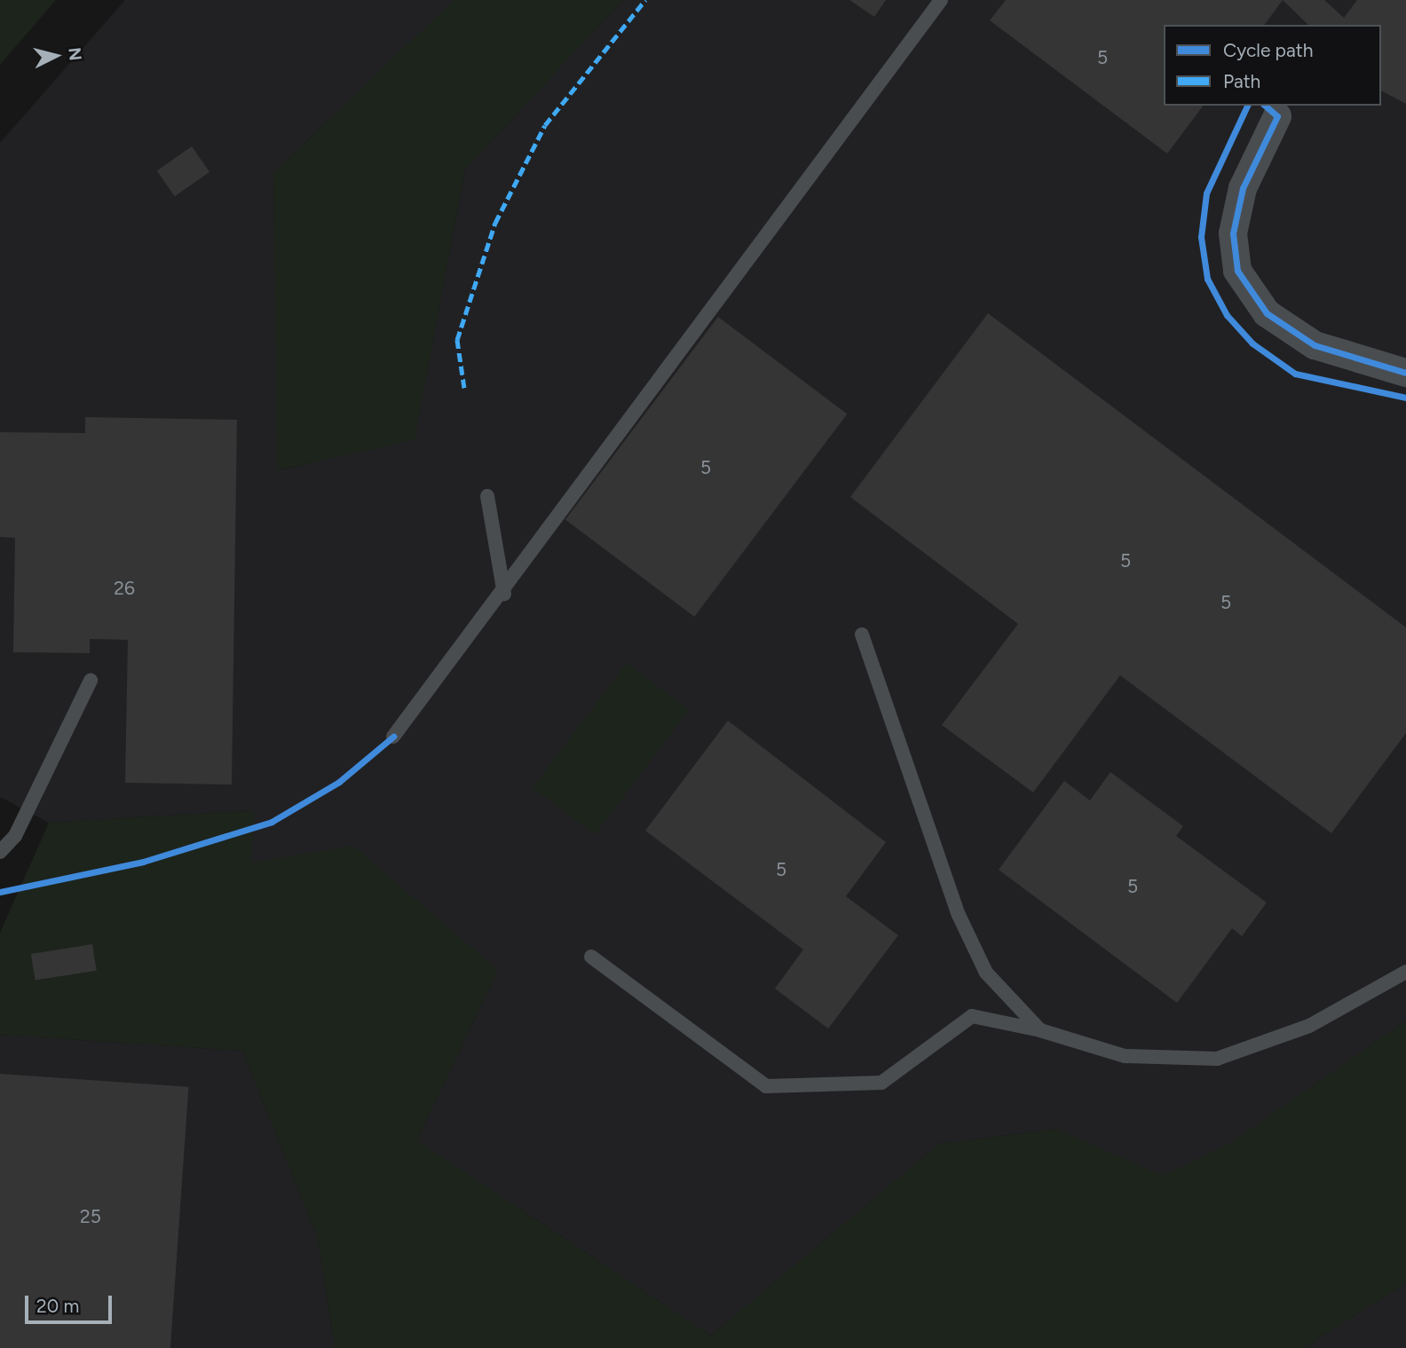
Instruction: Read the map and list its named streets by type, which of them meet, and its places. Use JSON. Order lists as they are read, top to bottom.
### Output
{
  "house_numbers": [
    "5",
    "5",
    "5",
    "26",
    "5",
    "5",
    "5",
    "25"
  ],
  "legend": ["Cycle path", "Path"],
  "scale_bar": "20 m",
  "north": "right"
}
